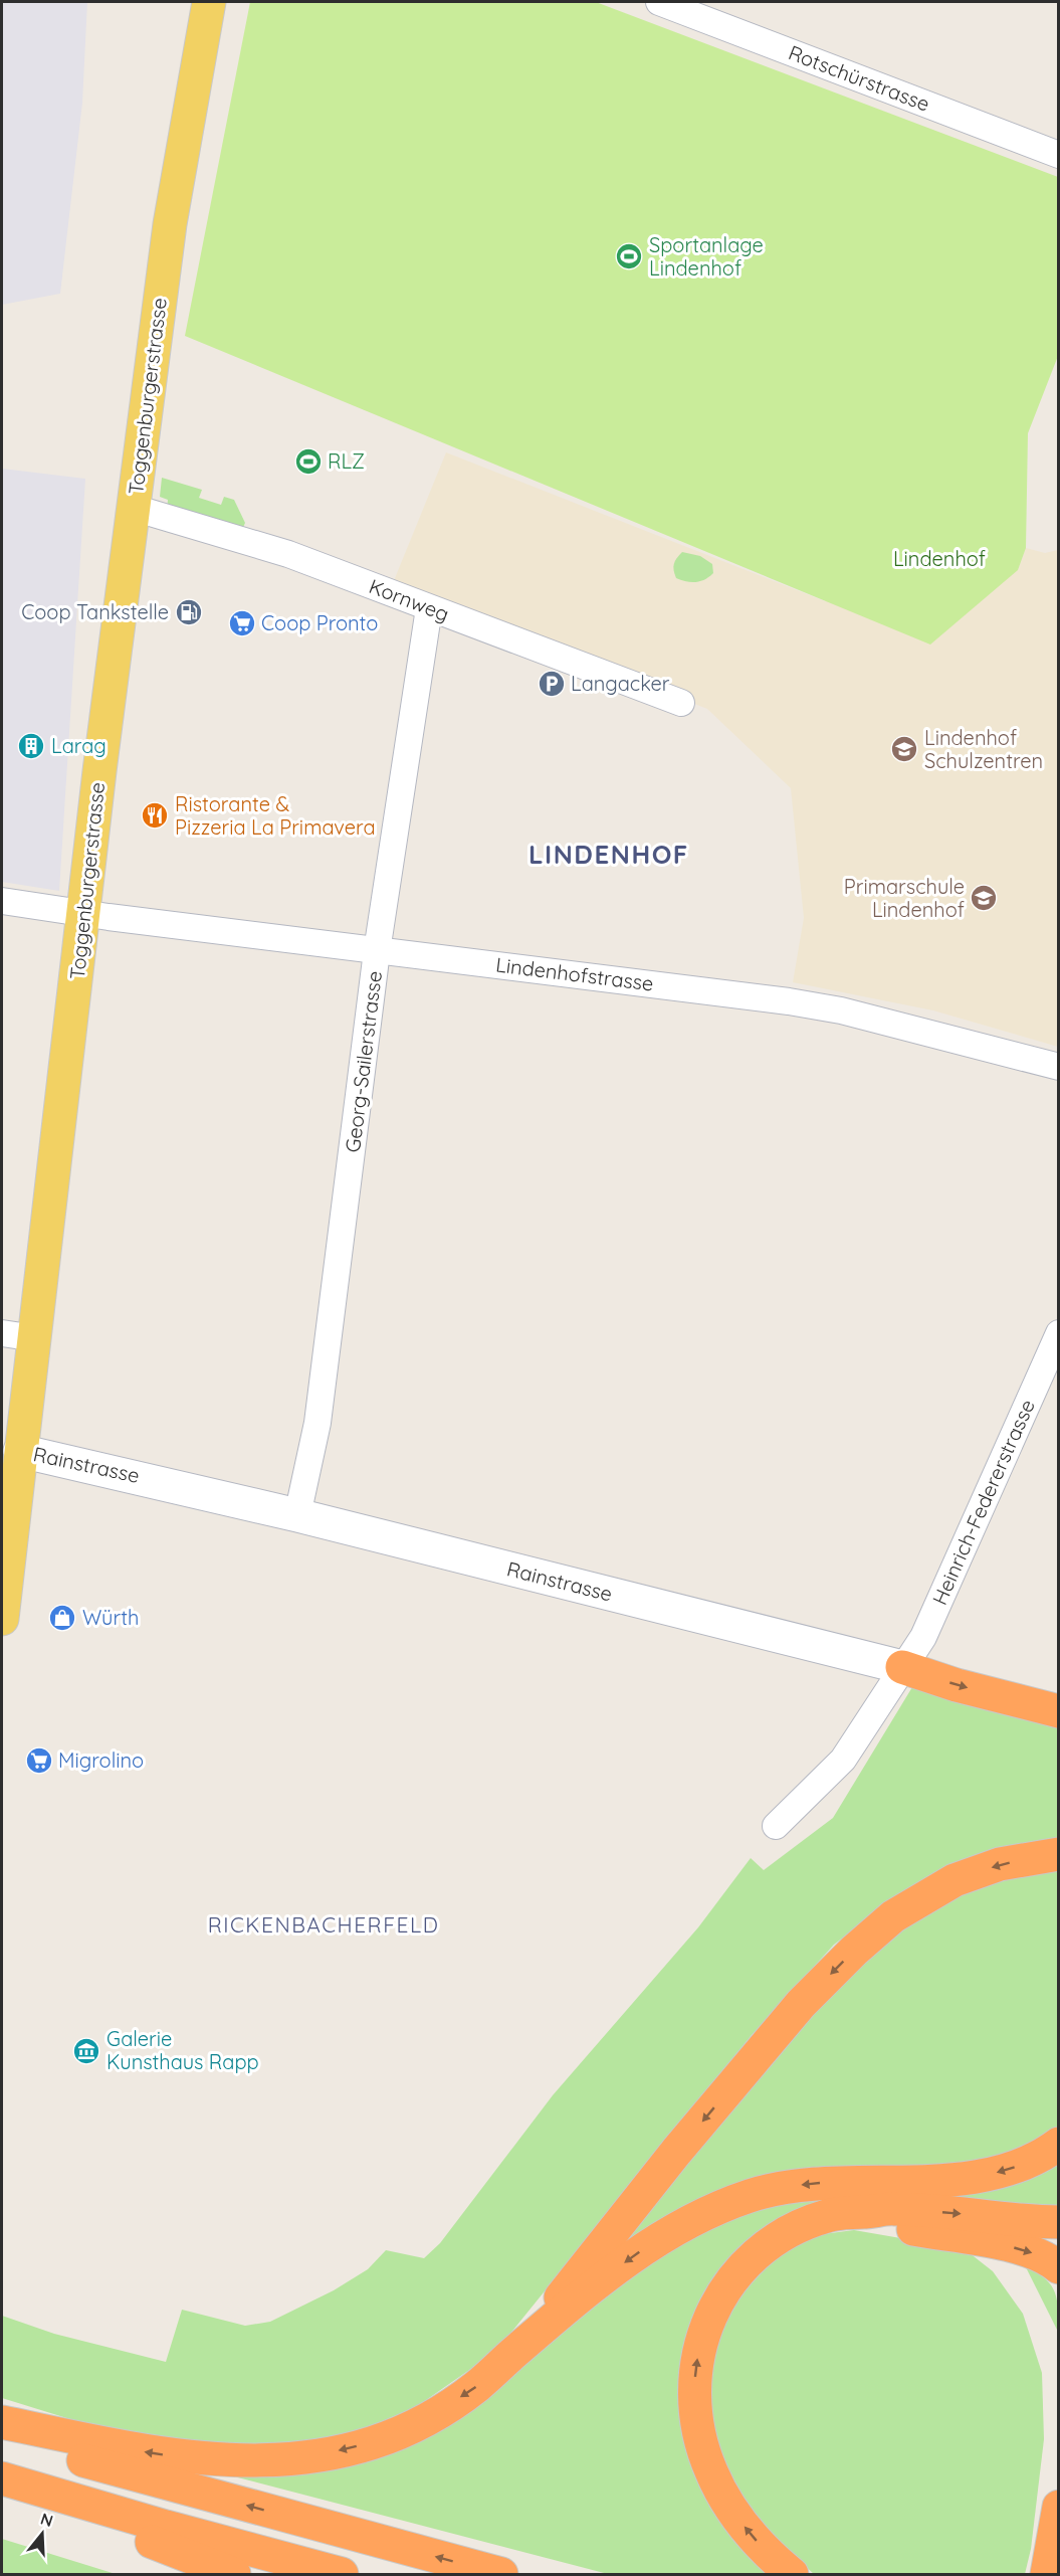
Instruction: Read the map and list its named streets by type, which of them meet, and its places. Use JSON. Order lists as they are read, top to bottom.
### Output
{
  "streets": {
    "main road": ["Toggenburgerstrasse"],
    "street": [
      "Rotschürstrasse",
      "Kornweg",
      "Lindenhofstrasse",
      "Georg-Sailerstrasse",
      "Rainstrasse",
      "Heinrich-Federerstrasse"
    ]
  },
  "crossings": [
    ["Toggenburgerstrasse", "Kornweg"],
    ["Toggenburgerstrasse", "Lindenhofstrasse"],
    ["Toggenburgerstrasse", "Rainstrasse"],
    ["Kornweg", "Georg-Sailerstrasse"],
    ["Lindenhofstrasse", "Georg-Sailerstrasse"],
    ["Georg-Sailerstrasse", "Rainstrasse"],
    ["Rainstrasse", "Heinrich-Federerstrasse"]
  ],
  "districts": ["LINDENHOF", "RICKENBACHERFELD"],
  "parks": ["Lindenhof"],
  "places": {
    "sports": ["Sportanlage Lindenhof", "RLZ"],
    "fuel station": ["Coop Tankstelle"],
    "supermarket": ["Coop Pronto", "Migrolino"],
    "parking": ["Langacker"],
    "building": ["Larag"],
    "school or university": ["Lindenhof Schulzentren", "Primarschule Lindenhof"],
    "restaurant": ["Ristorante & Pizzeria La Primavera"],
    "shop": ["Würth"],
    "museum": ["Galerie Kunsthaus Rapp"]
  },
  "north": "top"
}
